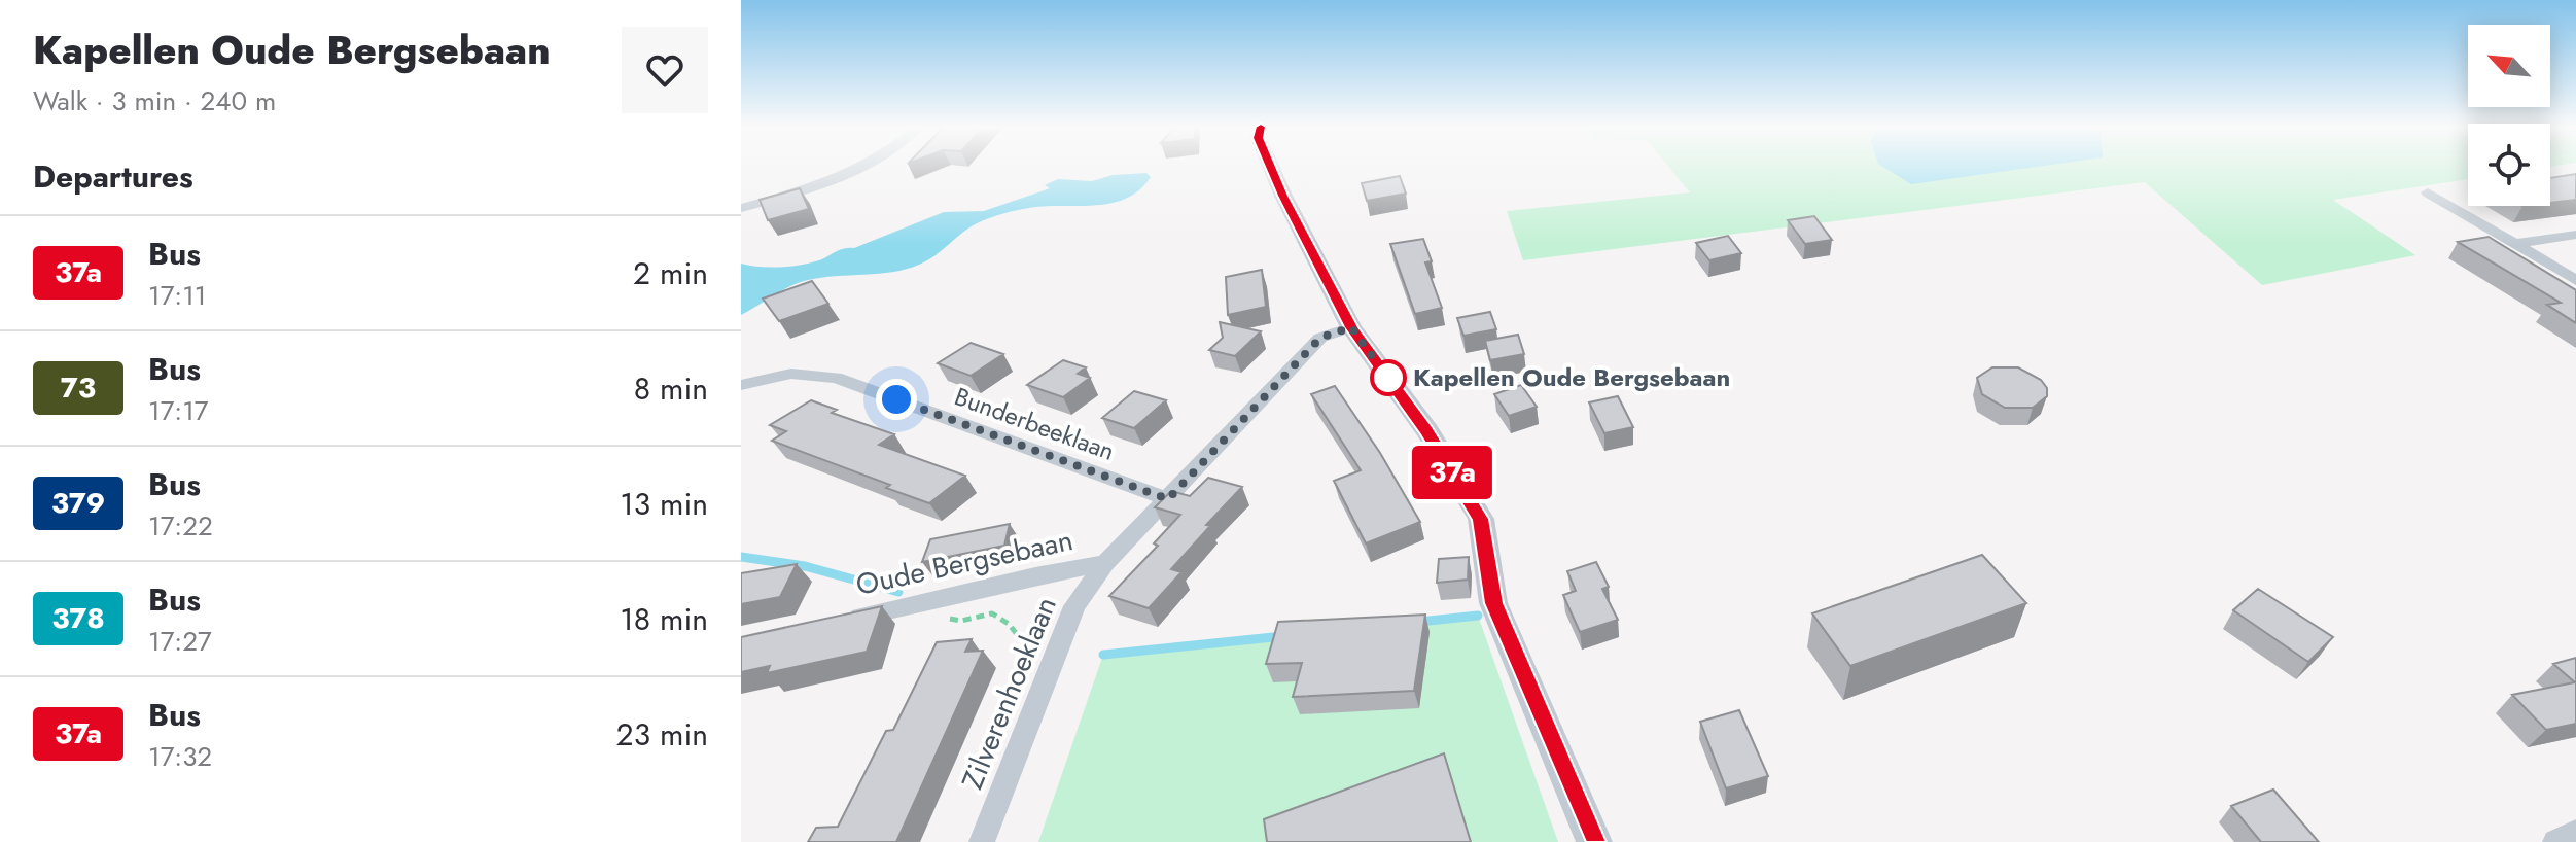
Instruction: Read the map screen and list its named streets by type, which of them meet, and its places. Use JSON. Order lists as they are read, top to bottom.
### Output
{
  "streets": {
    "street": ["Bunderbeeklaan", "Oude Bergsebaan", "Zilverenhoeklaan"]
  },
  "crossings": [
    ["Bunderbeeklaan", "Zilverenhoeklaan"],
    ["Oude Bergsebaan", "Zilverenhoeklaan"]
  ],
  "places": ["Kapellen Oude Bergsebaan"],
  "lines": ["bus line 37a"],
  "north": "top left",
  "page": {
    "heading": [
      ["Kapellen Oude Bergsebaan", "Walk · 3 min · 240 m"],
      "Departures"
    ],
    "on_map": "37a",
    "list": [
      {
        "mark": "37a",
        "name": "Bus",
        "note": "17:11",
        "value": "2 min"
      },
      {
        "mark": "73",
        "name": "Bus",
        "note": "17:17",
        "value": "8 min"
      },
      {
        "mark": "379",
        "name": "Bus",
        "note": "17:22",
        "value": "13 min"
      },
      {
        "mark": "378",
        "name": "Bus",
        "note": "17:27",
        "value": "18 min"
      },
      {
        "mark": "37a",
        "name": "Bus",
        "note": "17:32",
        "value": "23 min"
      }
    ]
  }
}
